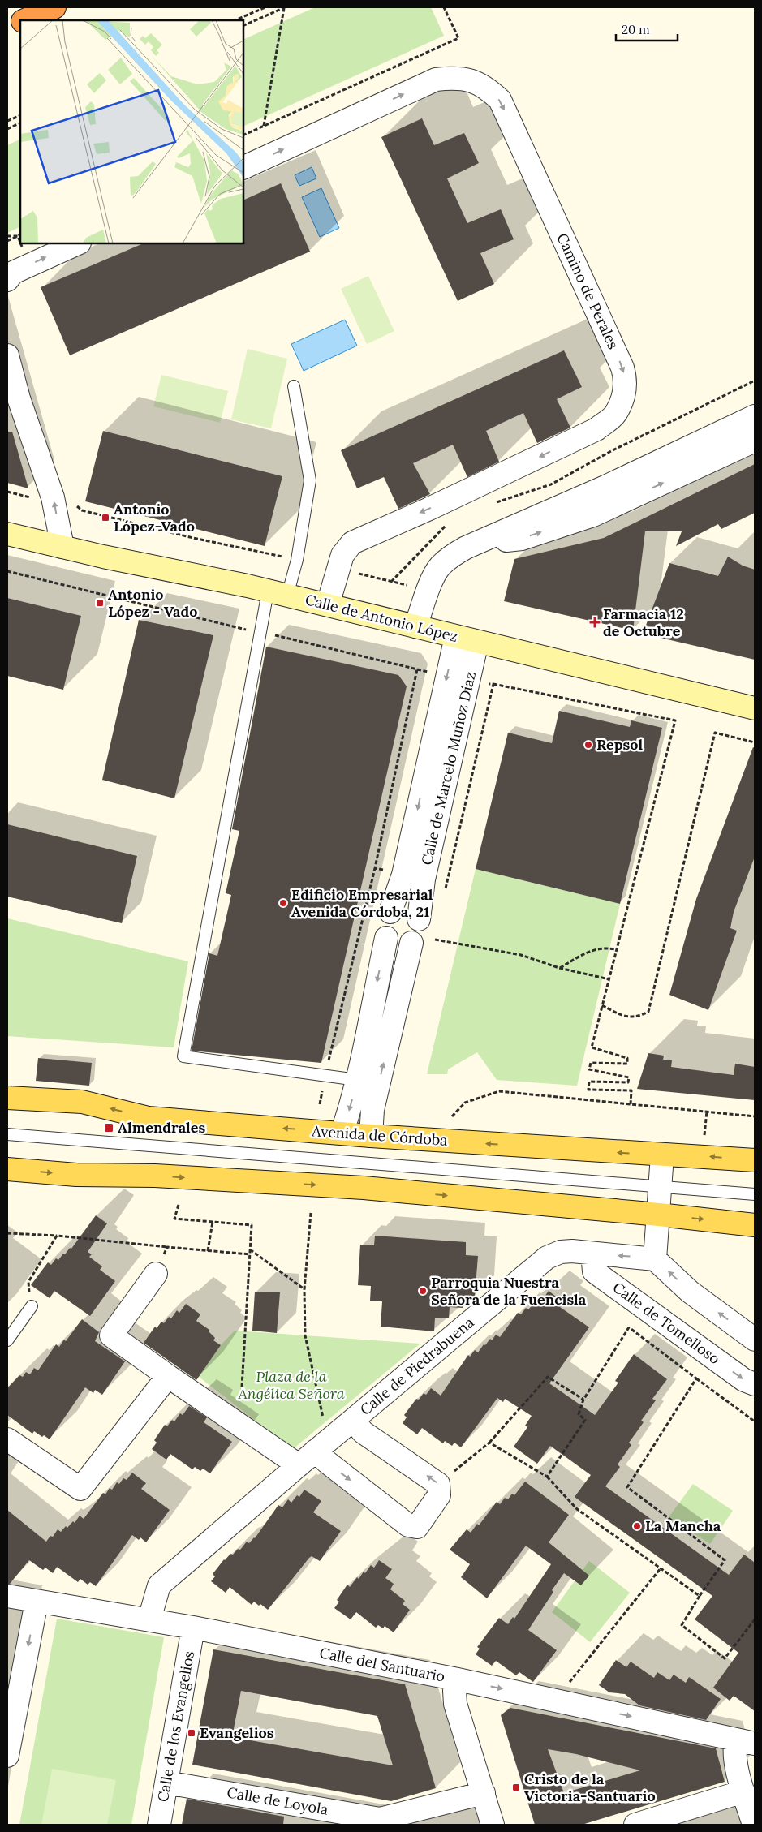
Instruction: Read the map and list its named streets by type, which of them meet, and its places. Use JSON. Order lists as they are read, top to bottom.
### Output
{
  "streets": {
    "main road": ["Avenida de Córdoba"],
    "street": [
      "Camino de Perales",
      "Calle de Antonio López",
      "Calle de Marcelo Muñoz Díaz",
      "Calle de Tomelloso",
      "Calle de Piedrabuena",
      "Calle del Santuario",
      "Calle de los Evangelios",
      "Calle de Loyola"
    ]
  },
  "crossings": [
    ["Camino de Perales", "Calle de Antonio López"],
    ["Calle de Antonio López", "Calle de Marcelo Muñoz Díaz"],
    ["Calle de Marcelo Muñoz Díaz", "Avenida de Córdoba"],
    ["Calle de Tomelloso", "Calle de Piedrabuena"],
    ["Calle de Piedrabuena", "Calle del Santuario"],
    ["Calle del Santuario", "Calle de los Evangelios"],
    ["Calle de los Evangelios", "Calle de Loyola"]
  ],
  "one_way": ["Calle del Santuario"],
  "parks": ["Plaza de la Angélica Señora"],
  "places": {
    "transit": [
      "Antonio López-Vado",
      "Antonio López - Vado",
      "Almendrales",
      "Evangelios",
      "Cristo de la Victoria-Santuario"
    ],
    "health": ["Farmacia 12 de Octubre"],
    "other": [
      "Repsol",
      "Edificio Empresarial Avenida Córdoba, 21",
      "Parroquia Nuestra Señora de la Fuencisla",
      "La Mancha"
    ]
  },
  "scale_bar": "20 m"
}
